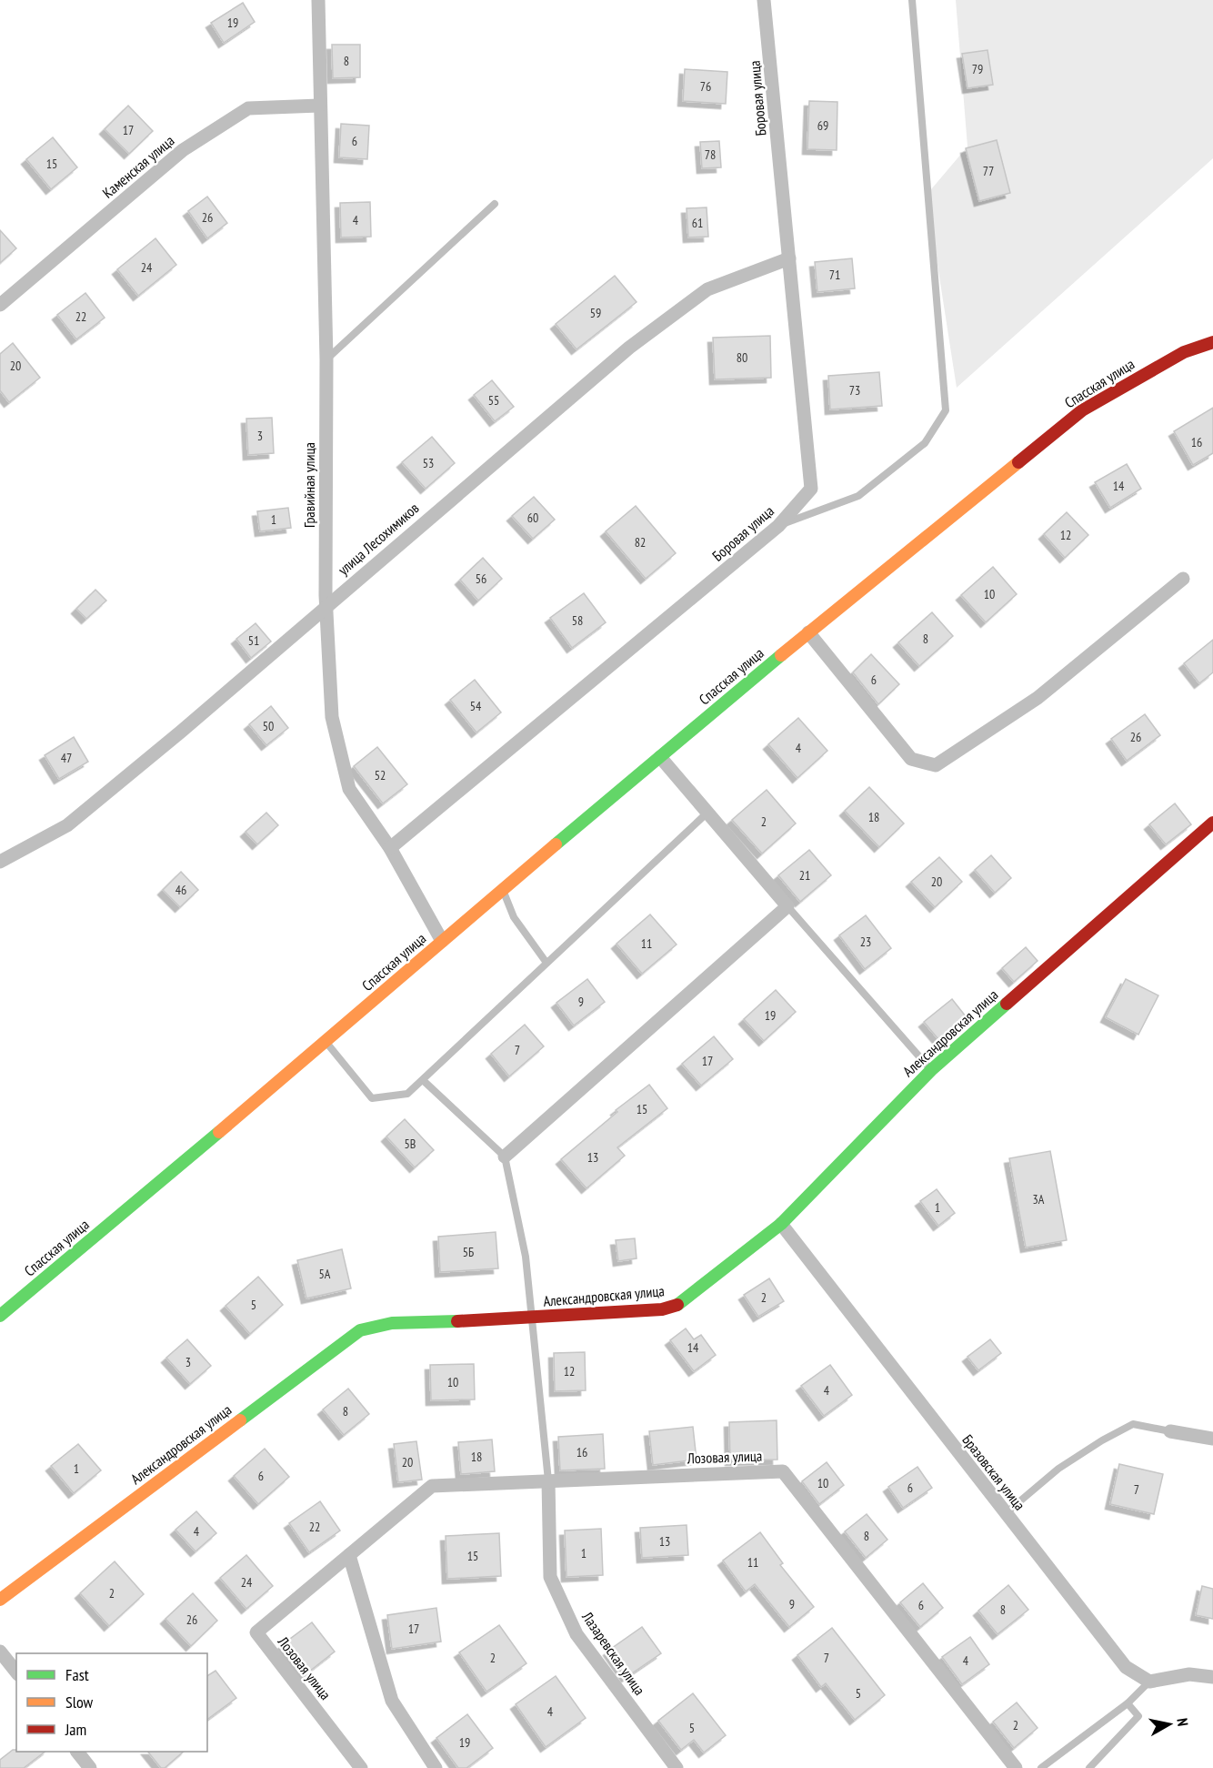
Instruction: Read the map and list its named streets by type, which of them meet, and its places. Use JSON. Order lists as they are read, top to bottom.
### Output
{
  "streets": {
    "street": [
      "Боровая улица",
      "Каменская улица",
      "Спасская улица",
      "Гравийная улица",
      "улица Лесохимиков",
      "Александровская улица",
      "Лозовая улица",
      "Бразовская улица",
      "Лазаревская улица"
    ]
  },
  "crossings": [
    ["Боровая улица", "Гравийная улица"],
    ["Боровая улица", "улица Лесохимиков"],
    ["Каменская улица", "Гравийная улица"],
    ["Спасская улица", "Гравийная улица"],
    ["Гравийная улица", "улица Лесохимиков"],
    ["Александровская улица", "Бразовская улица"],
    ["Лозовая улица", "Лазаревская улица"]
  ],
  "house_numbers": [
    "19",
    "8",
    "79",
    "76",
    "69",
    "17",
    "6",
    "78",
    "15",
    "77",
    "26",
    "4",
    "61",
    "24",
    "71",
    "59",
    "22",
    "80",
    "20",
    "73",
    "55",
    "3",
    "16",
    "53",
    "14",
    "60",
    "1",
    "12",
    "82",
    "56",
    "10",
    "58",
    "8",
    "51",
    "6",
    "54",
    "50",
    "26",
    "4",
    "47",
    "52",
    "18",
    "2",
    "21",
    "20",
    "46",
    "23",
    "11",
    "9",
    "19",
    "7",
    "17",
    "15",
    "5В",
    "13",
    "3А",
    "1",
    "5Б",
    "5А",
    "2",
    "5",
    "14",
    "3",
    "12",
    "10",
    "4",
    "8",
    "16",
    "18",
    "20",
    "1",
    "6",
    "10",
    "6",
    "7",
    "22",
    "4",
    "8",
    "13",
    "1",
    "15",
    "11",
    "24",
    "2",
    "9",
    "6",
    "8",
    "26",
    "17",
    "2",
    "7",
    "4",
    "5",
    "4",
    "2",
    "5",
    "19"
  ],
  "legend": ["Fast", "Slow", "Jam"],
  "north": "right"
}
